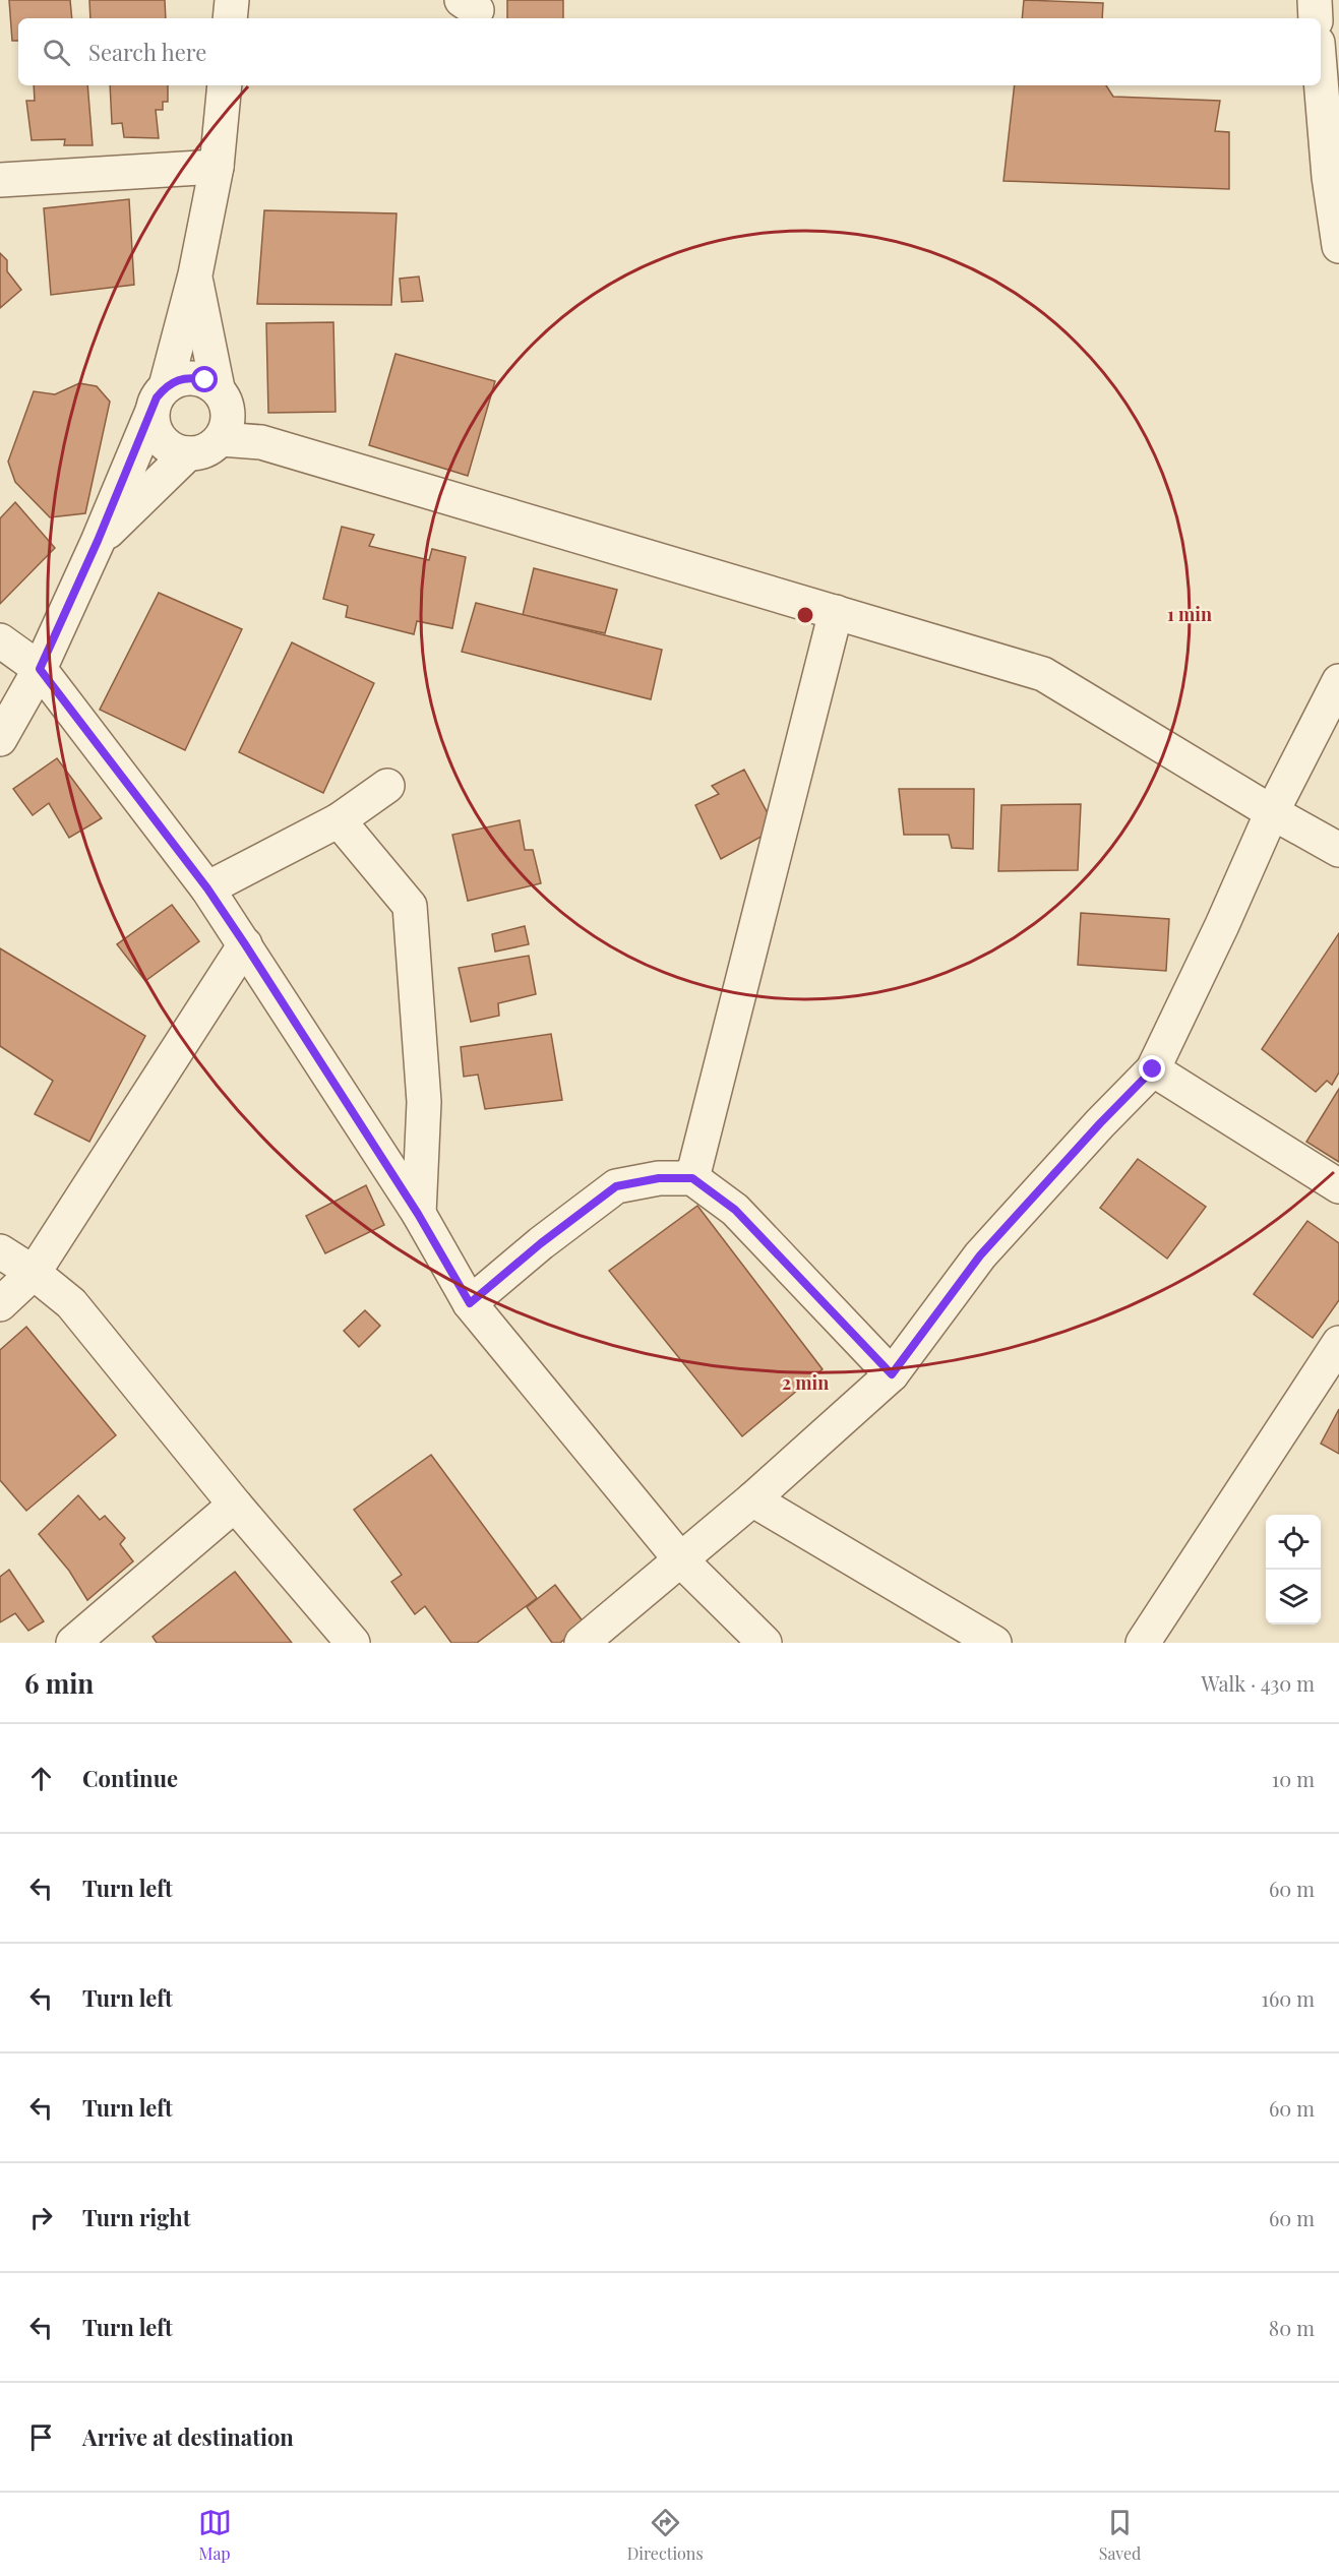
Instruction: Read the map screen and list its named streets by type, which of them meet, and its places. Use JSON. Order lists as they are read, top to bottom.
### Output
{
  "page": {
    "search": "Search here",
    "heading": ["6 min", "Walk · 430 m"],
    "list": [
      ["Continue", "10 m"],
      ["Turn left", "60 m"],
      ["Turn left", "160 m"],
      ["Turn left", "60 m"],
      ["Turn right", "60 m"],
      ["Turn left", "80 m"],
      "Arrive at destination"
    ],
    "nav": ["Map", "Directions", "Saved"]
  },
  "rings": ["1 min", "2 min"]
}
